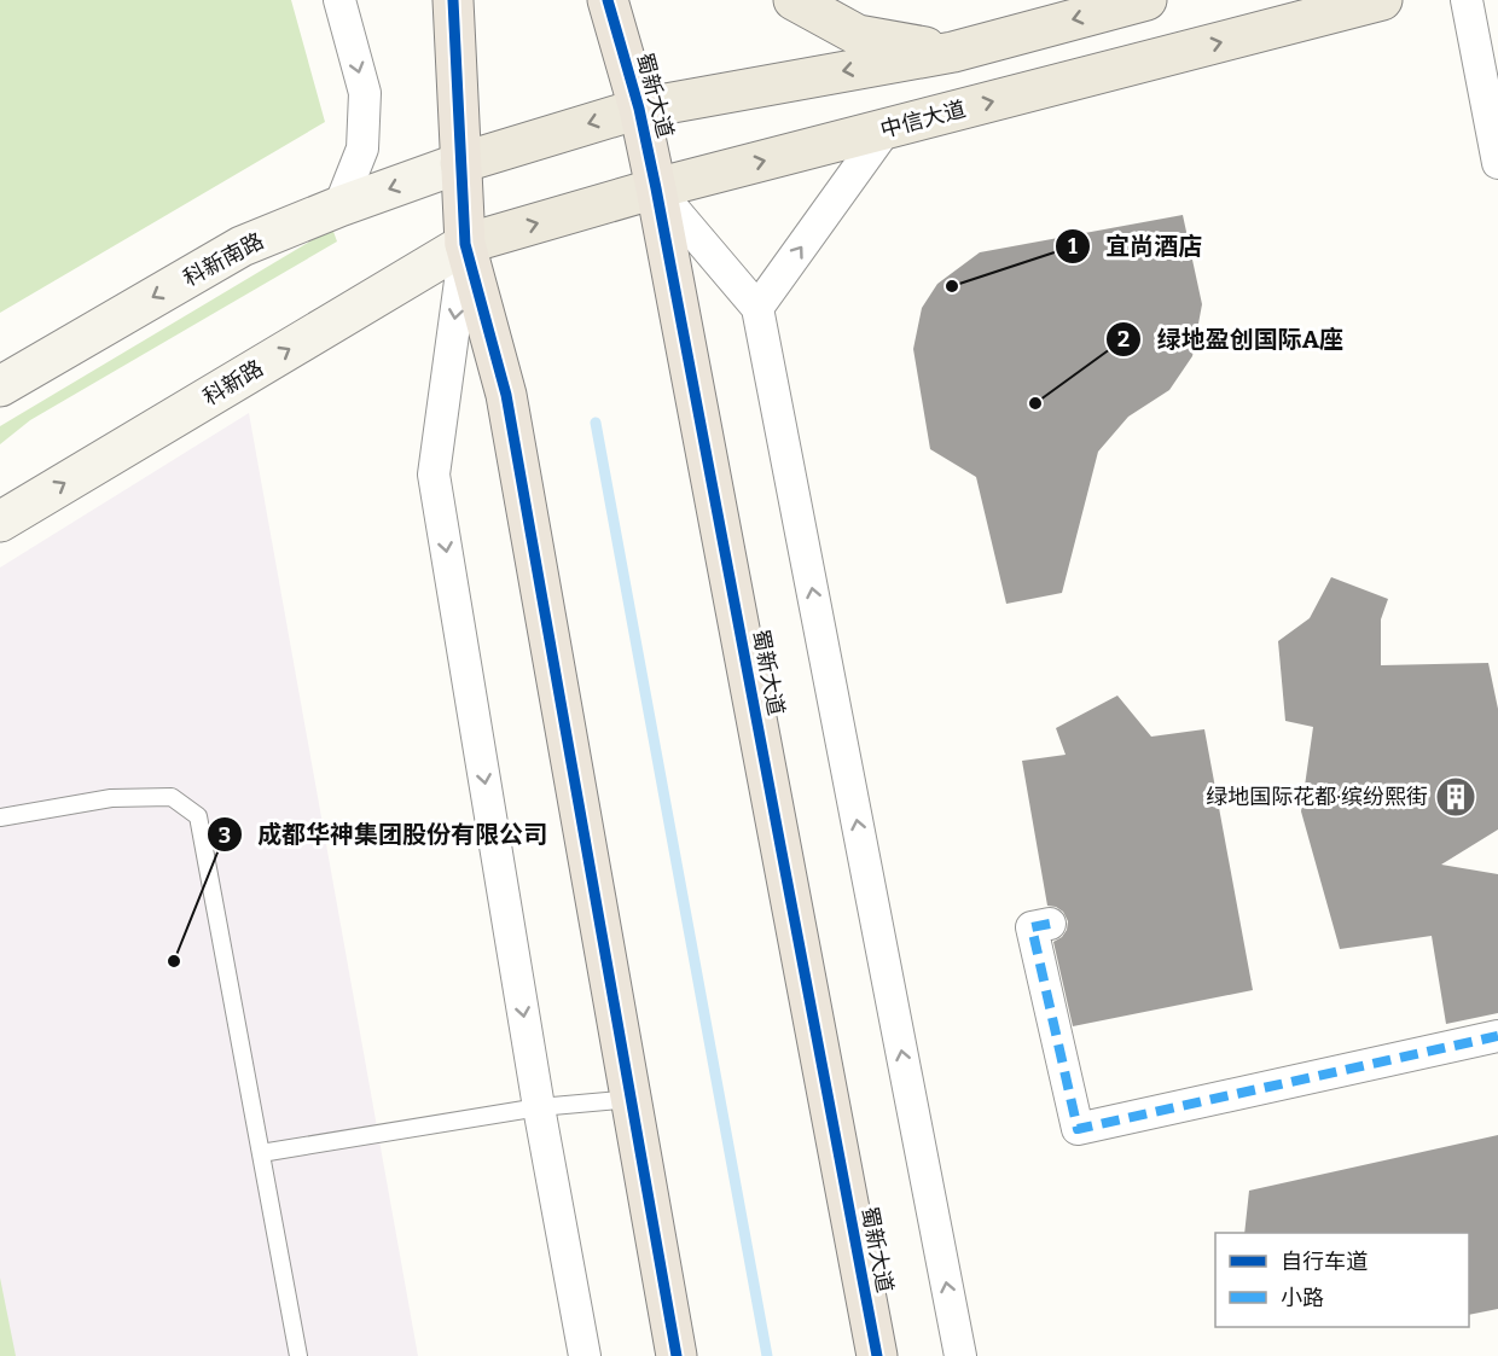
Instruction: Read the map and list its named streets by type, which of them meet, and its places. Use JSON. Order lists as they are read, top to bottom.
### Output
{
  "streets": {
    "highway": ["蜀新大道"],
    "main road": ["中信大道", "科新南路", "科新路"]
  },
  "crossings": [
    ["蜀新大道", "中信大道"],
    ["中信大道", "科新路"]
  ],
  "one_way": ["科新南路", "科新路"],
  "places": {
    "other": ["宜尚酒店", "绿地盈创国际A座", "成都华神集团股份有限公司"],
    "building": ["绿地国际花都·缤纷熙街"]
  },
  "legend": ["自行车道", "小路"]
}
